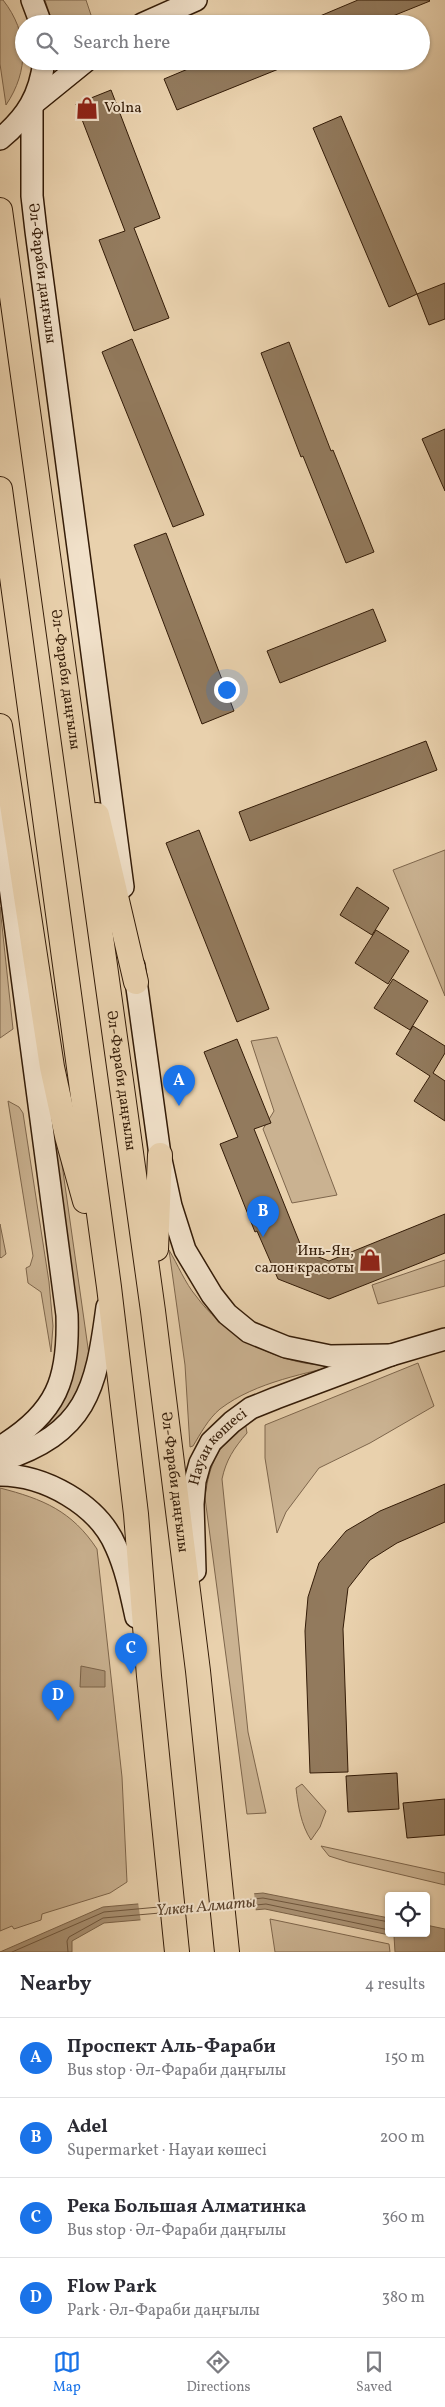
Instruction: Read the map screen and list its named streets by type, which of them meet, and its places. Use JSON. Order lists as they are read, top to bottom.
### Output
{
  "streets": {
    "main road": ["Әл-Фараби даңғылы"],
    "street": ["Науаи көшесі"]
  },
  "crossings": [
    ["Әл-Фараби даңғылы", "Науаи көшесі"]
  ],
  "water": ["Үлкен Алматы"],
  "places": {
    "shop": ["Volna", "Инь-Ян, салон красоты"]
  },
  "page": {
    "search": "Search here",
    "pins": [
      "A",
      "B",
      "C",
      "D"
    ],
    "heading": ["Nearby", "4 results"],
    "list": [
      {
        "mark": "A",
        "name": "Проспект Аль-Фараби",
        "note": "Bus stop · Әл-Фараби даңғылы",
        "value": "150 m"
      },
      {
        "mark": "B",
        "name": "Adel",
        "note": "Supermarket · Науаи көшесі",
        "value": "200 m"
      },
      {
        "mark": "C",
        "name": "Река Большая Алматинка",
        "note": "Bus stop · Әл-Фараби даңғылы",
        "value": "360 m"
      },
      {
        "mark": "D",
        "name": "Flow Park",
        "note": "Park · Әл-Фараби даңғылы",
        "value": "380 m"
      }
    ],
    "nav": ["Map", "Directions", "Saved"]
  }
}
